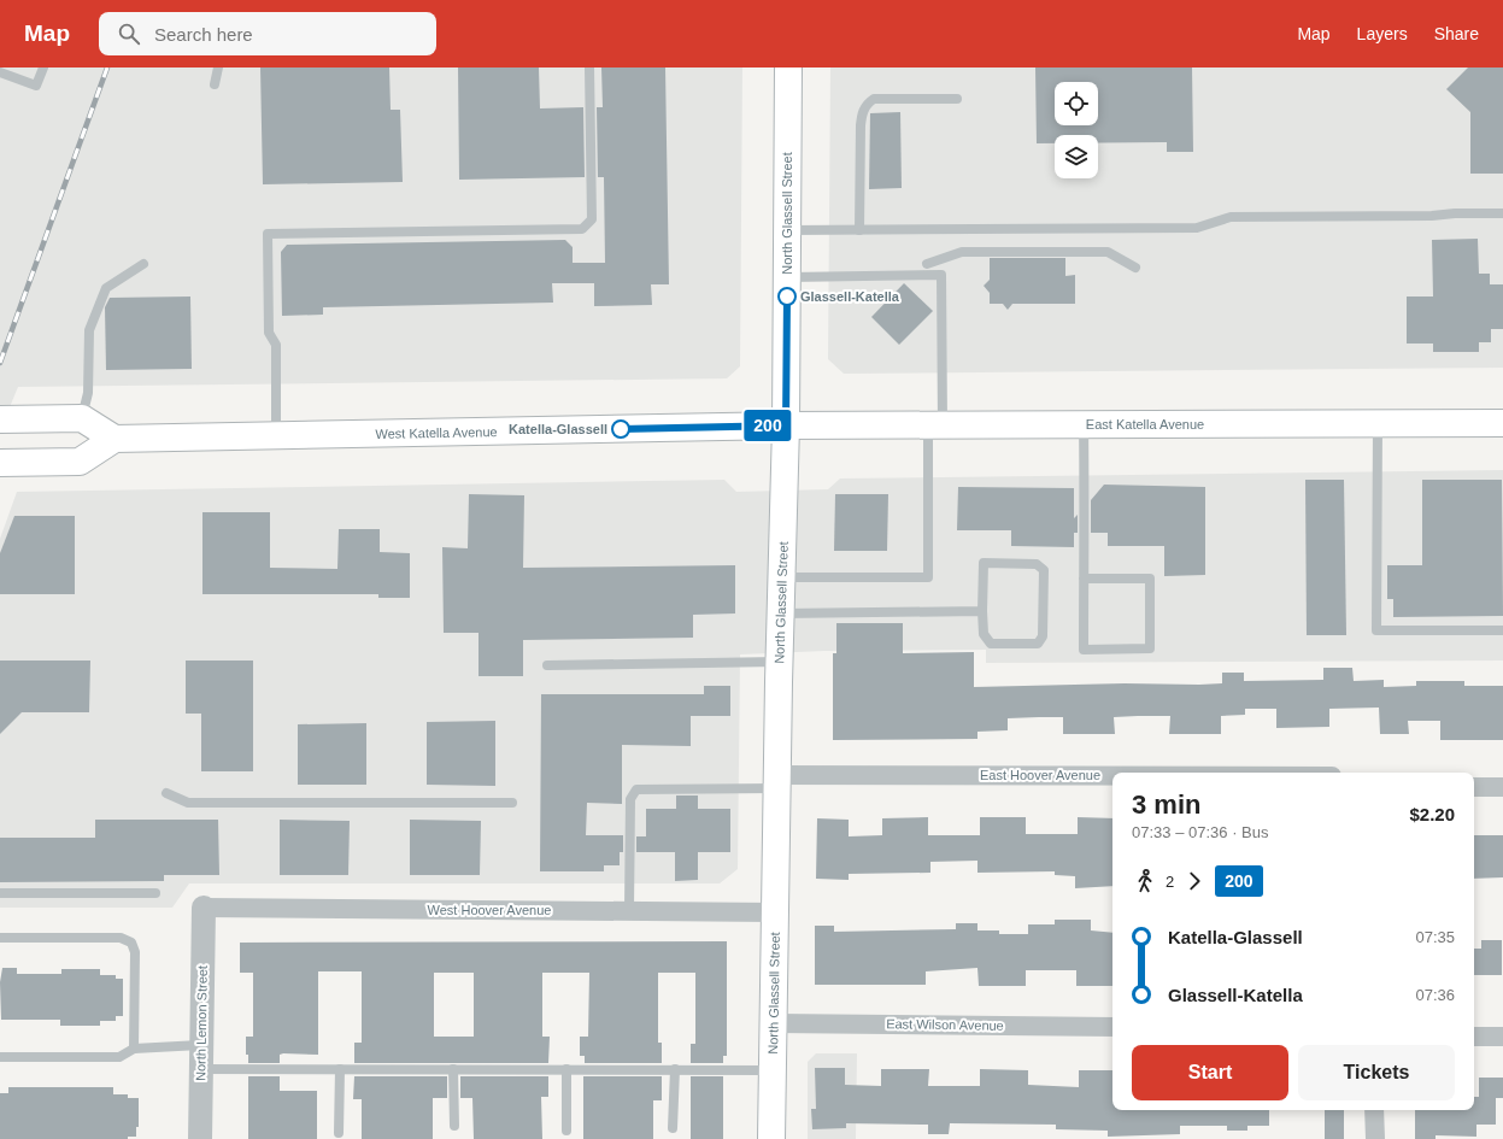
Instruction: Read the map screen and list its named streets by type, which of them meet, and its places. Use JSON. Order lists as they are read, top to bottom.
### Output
{
  "streets": {
    "main road": ["North Glassell Street", "East Katella Avenue", "West Katella Avenue"],
    "street": [
      "East Hoover Avenue",
      "West Hoover Avenue",
      "North Lemon Street",
      "East Wilson Avenue"
    ]
  },
  "crossings": [
    ["North Glassell Street", "East Katella Avenue"],
    ["North Glassell Street", "West Katella Avenue"],
    ["North Glassell Street", "East Hoover Avenue"],
    ["North Glassell Street", "West Hoover Avenue"],
    ["North Glassell Street", "East Wilson Avenue"],
    ["East Katella Avenue", "West Katella Avenue"],
    ["West Hoover Avenue", "North Lemon Street"]
  ],
  "places": ["Glassell-Katella", "Katella-Glassell"],
  "lines": ["bus line 200"],
  "page": {
    "header": "Map",
    "search": "Search here",
    "nav": ["Map", "Layers", "Share"],
    "on_map": "200",
    "heading": ["3 min", "07:33 – 07:36 · Bus", "$2.20"],
    "legs": ["2", "200"],
    "list": [
      {
        "name": "Katella-Glassell",
        "value": "07:35"
      },
      {
        "name": "Glassell-Katella",
        "value": "07:36"
      }
    ],
    "buttons": ["Start", "Tickets"]
  }
}
